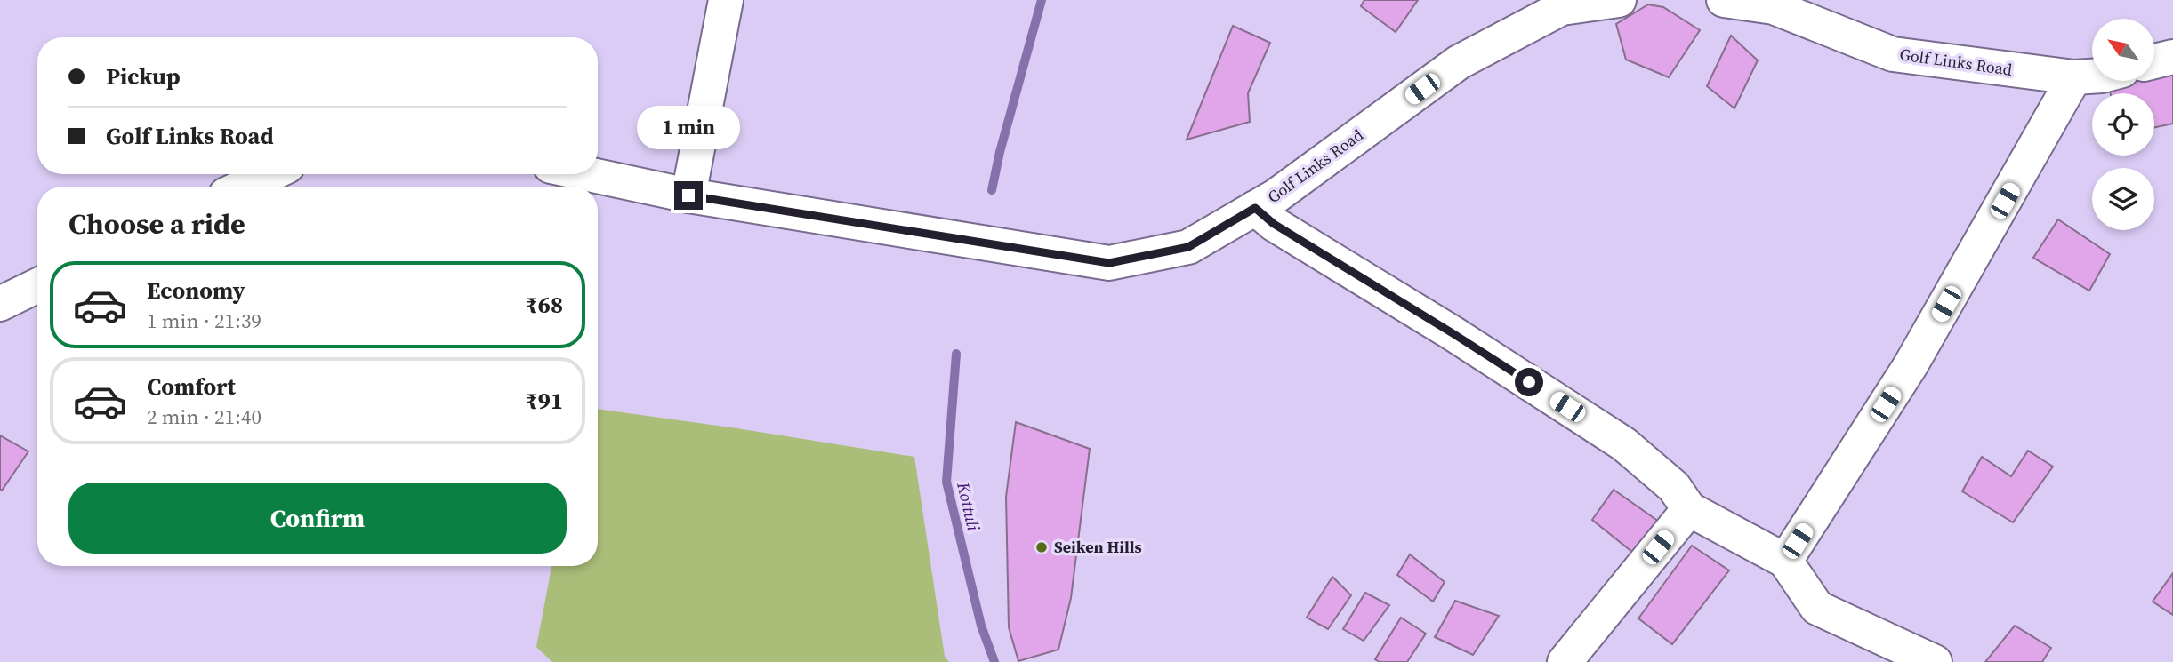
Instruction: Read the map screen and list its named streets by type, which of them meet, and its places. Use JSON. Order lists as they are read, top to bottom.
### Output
{
  "streets": {
    "street": ["Golf Links Road"]
  },
  "water": ["Kottuli"],
  "places": ["Seiken Hills"],
  "north": "top left",
  "page": {
    "banner": ["Pickup", "Golf Links Road"],
    "bubble": "1 min",
    "heading": "Choose a ride",
    "list": [
      {
        "name": "Economy",
        "note": "1 min · 21:39",
        "value": "₹68"
      },
      {
        "name": "Comfort",
        "note": "2 min · 21:40",
        "value": "₹91"
      }
    ],
    "buttons": "Confirm"
  }
}
